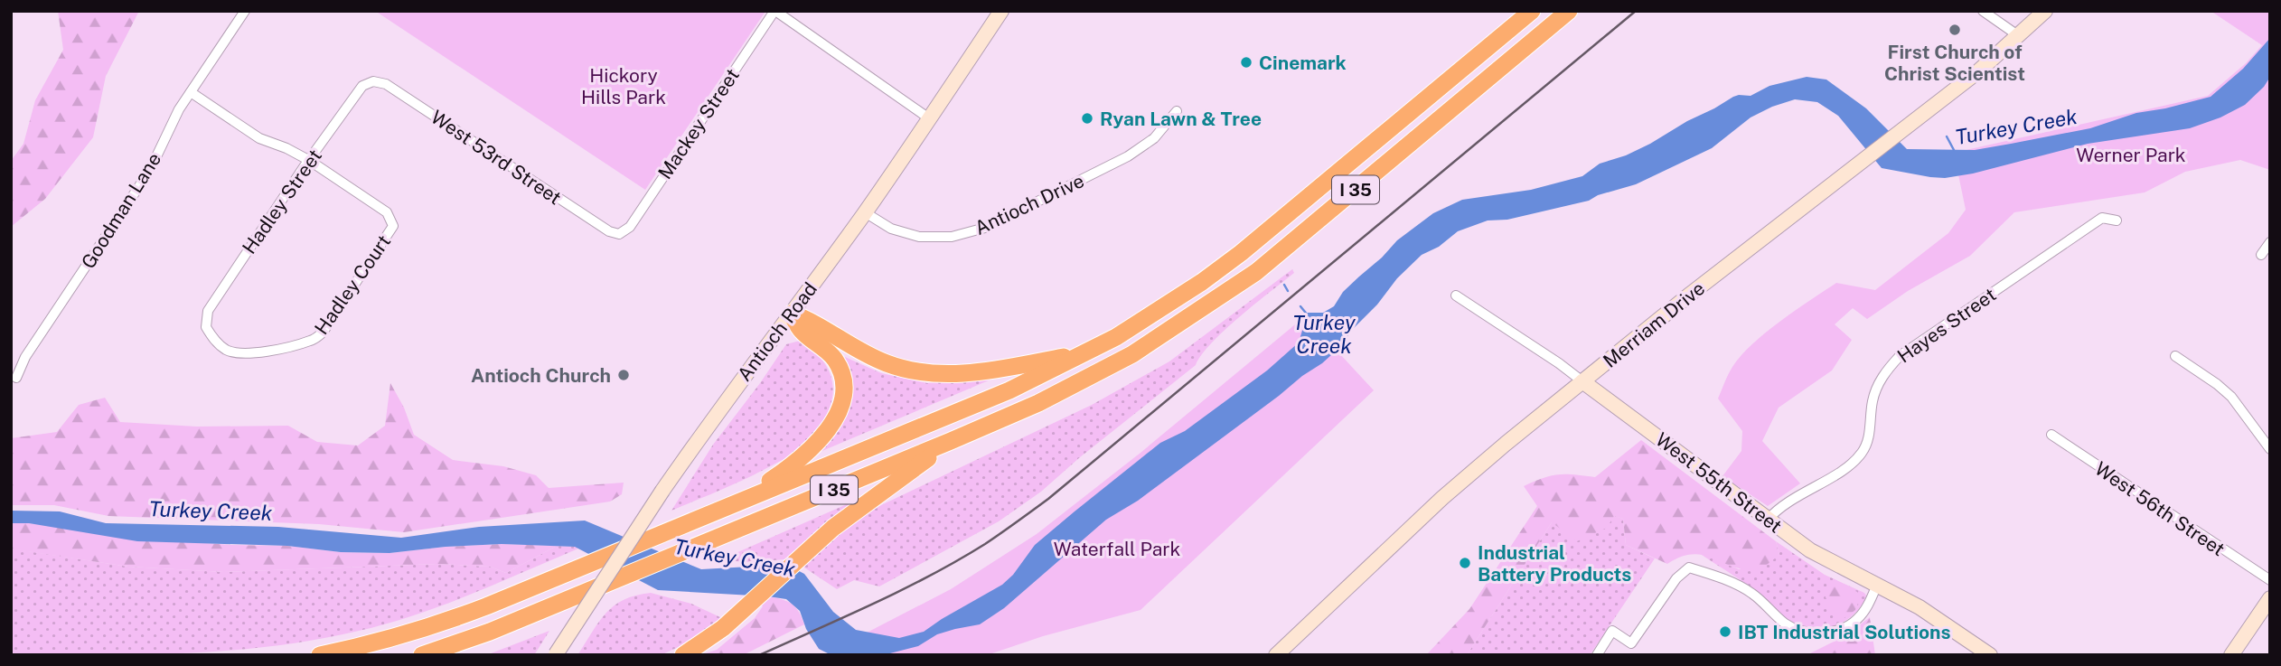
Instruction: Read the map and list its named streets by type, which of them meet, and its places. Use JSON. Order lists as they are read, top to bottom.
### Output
{
  "streets": {
    "highway": ["I 35"],
    "main road": ["Merriam Drive", "Antioch Road", "West 55th Street"],
    "street": [
      "Mackey Street",
      "West 53rd Street",
      "Hadley Street",
      "Antioch Drive",
      "Goodman Lane",
      "Hadley Court",
      "Hayes Street",
      "West 56th Street"
    ]
  },
  "crossings": [
    ["Mackey Street", "West 53rd Street"],
    ["West 53rd Street", "Hadley Street"],
    ["Hadley Street", "Hadley Court"],
    ["Antioch Drive", "Antioch Road"],
    ["Merriam Drive", "West 55th Street"],
    ["Hayes Street", "West 55th Street"]
  ],
  "water": ["Turkey Creek"],
  "parks": ["Hickory Hills Park", "Werner Park", "Waterfall Park"],
  "places": [
    "First Church of Christ Scientist",
    "Cinemark",
    "Ryan Lawn & Tree",
    "Antioch Church",
    "Industrial Battery Products",
    "IBT Industrial Solutions"
  ]
}
